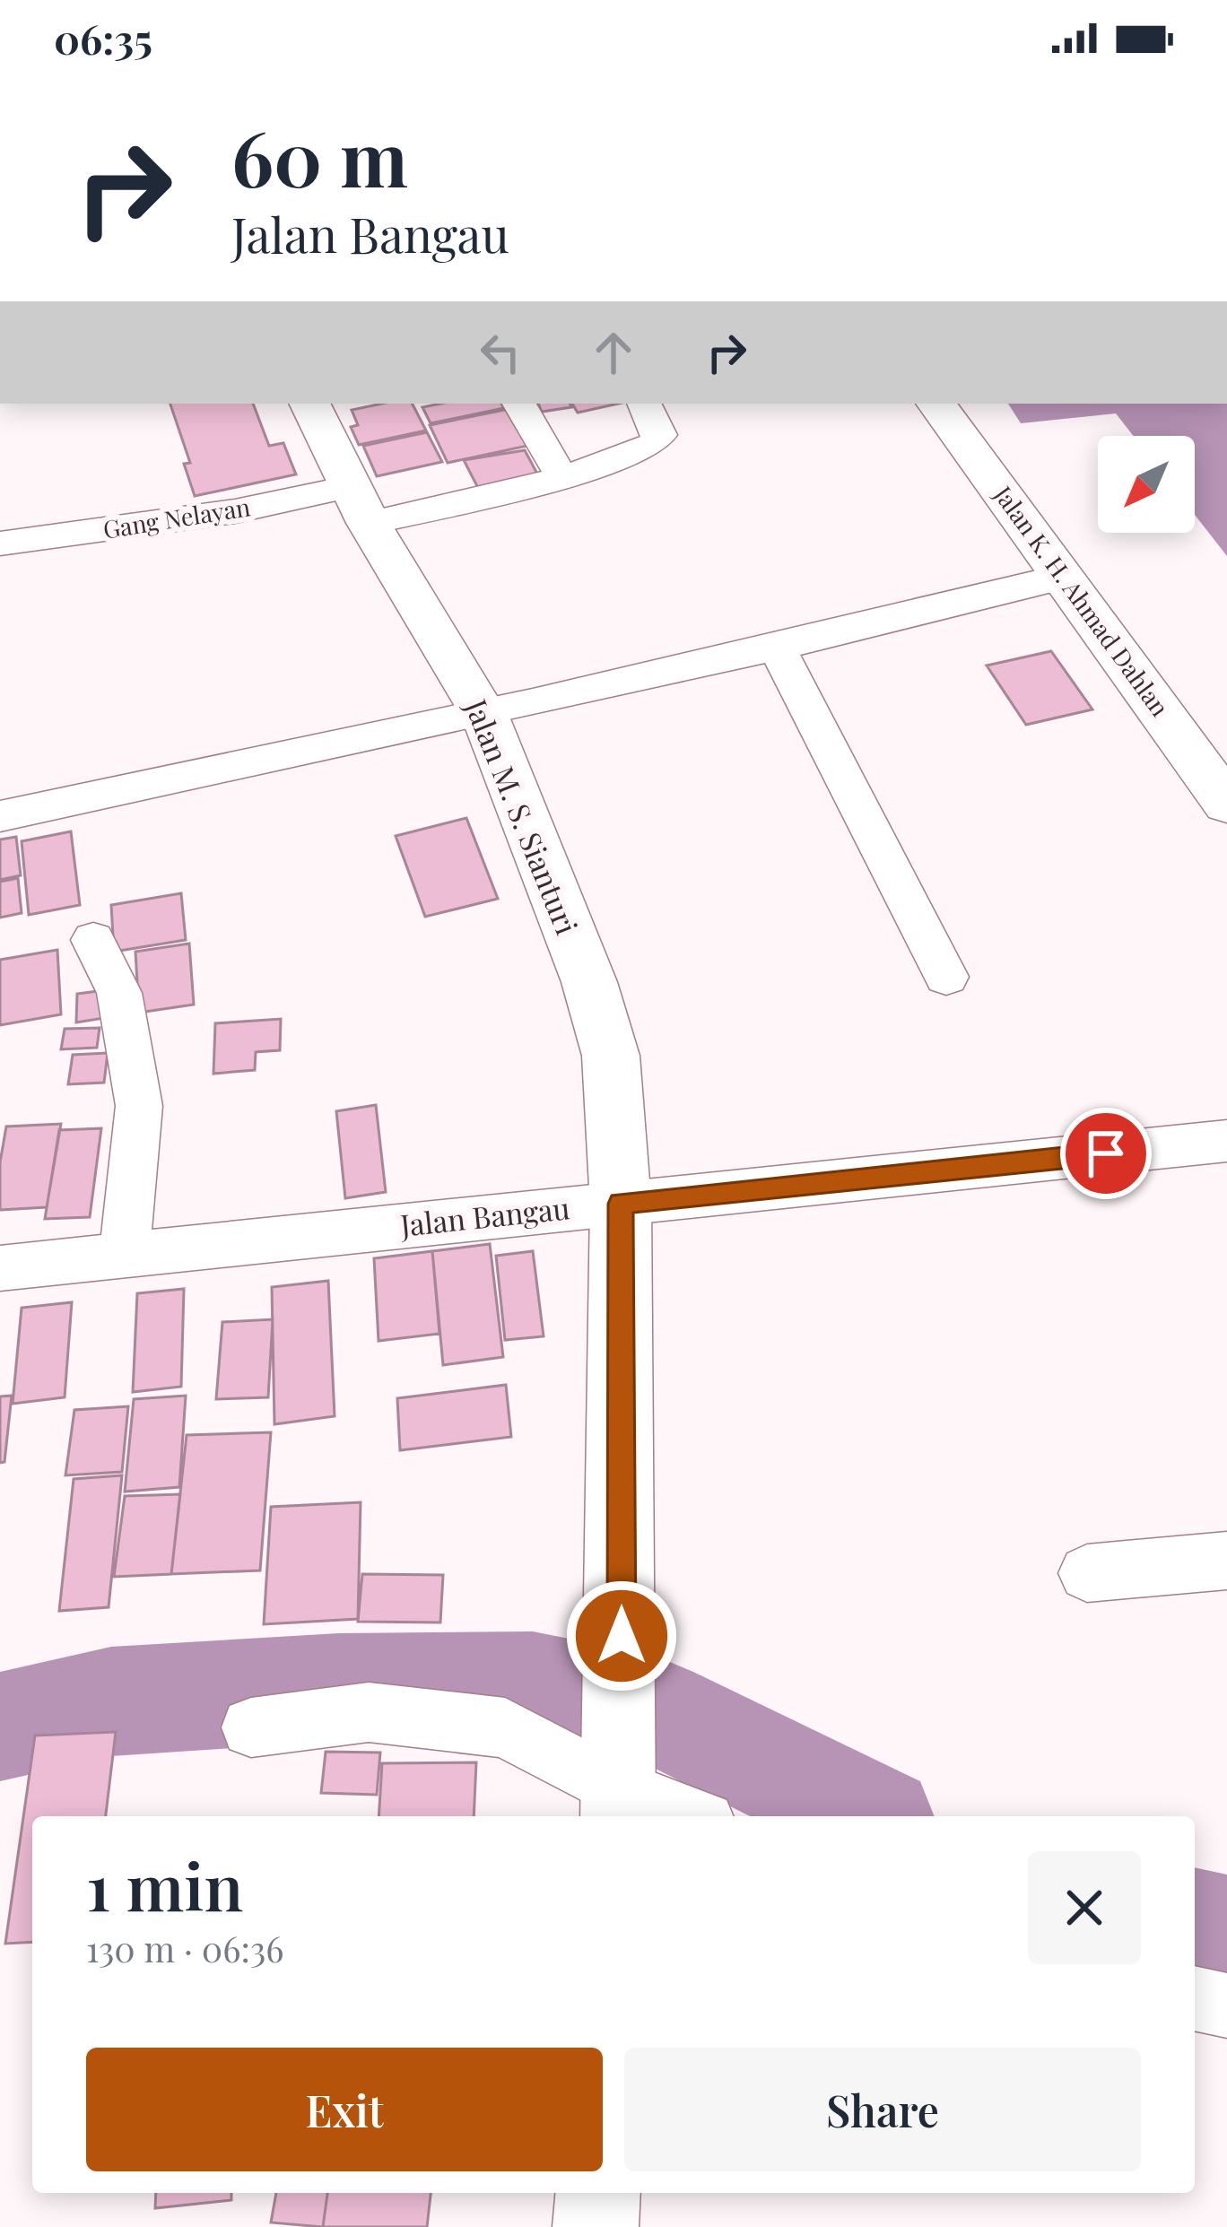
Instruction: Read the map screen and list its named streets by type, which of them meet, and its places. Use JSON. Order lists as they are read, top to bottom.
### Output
{
  "streets": {
    "street": [
      "Gang Nelayan",
      "Jalan K. H. Ahmad Dahlan",
      "Jalan M. S. Sianturi",
      "Jalan Bangau"
    ]
  },
  "crossings": [
    ["Gang Nelayan", "Jalan M. S. Sianturi"],
    ["Jalan M. S. Sianturi", "Jalan Bangau"]
  ],
  "north": "bottom left",
  "page": {
    "status": "06:35",
    "turn": ["60 m", "Jalan Bangau"],
    "heading": ["1 min", "130 m · 06:36"],
    "buttons": ["Exit", "Share"]
  }
}
